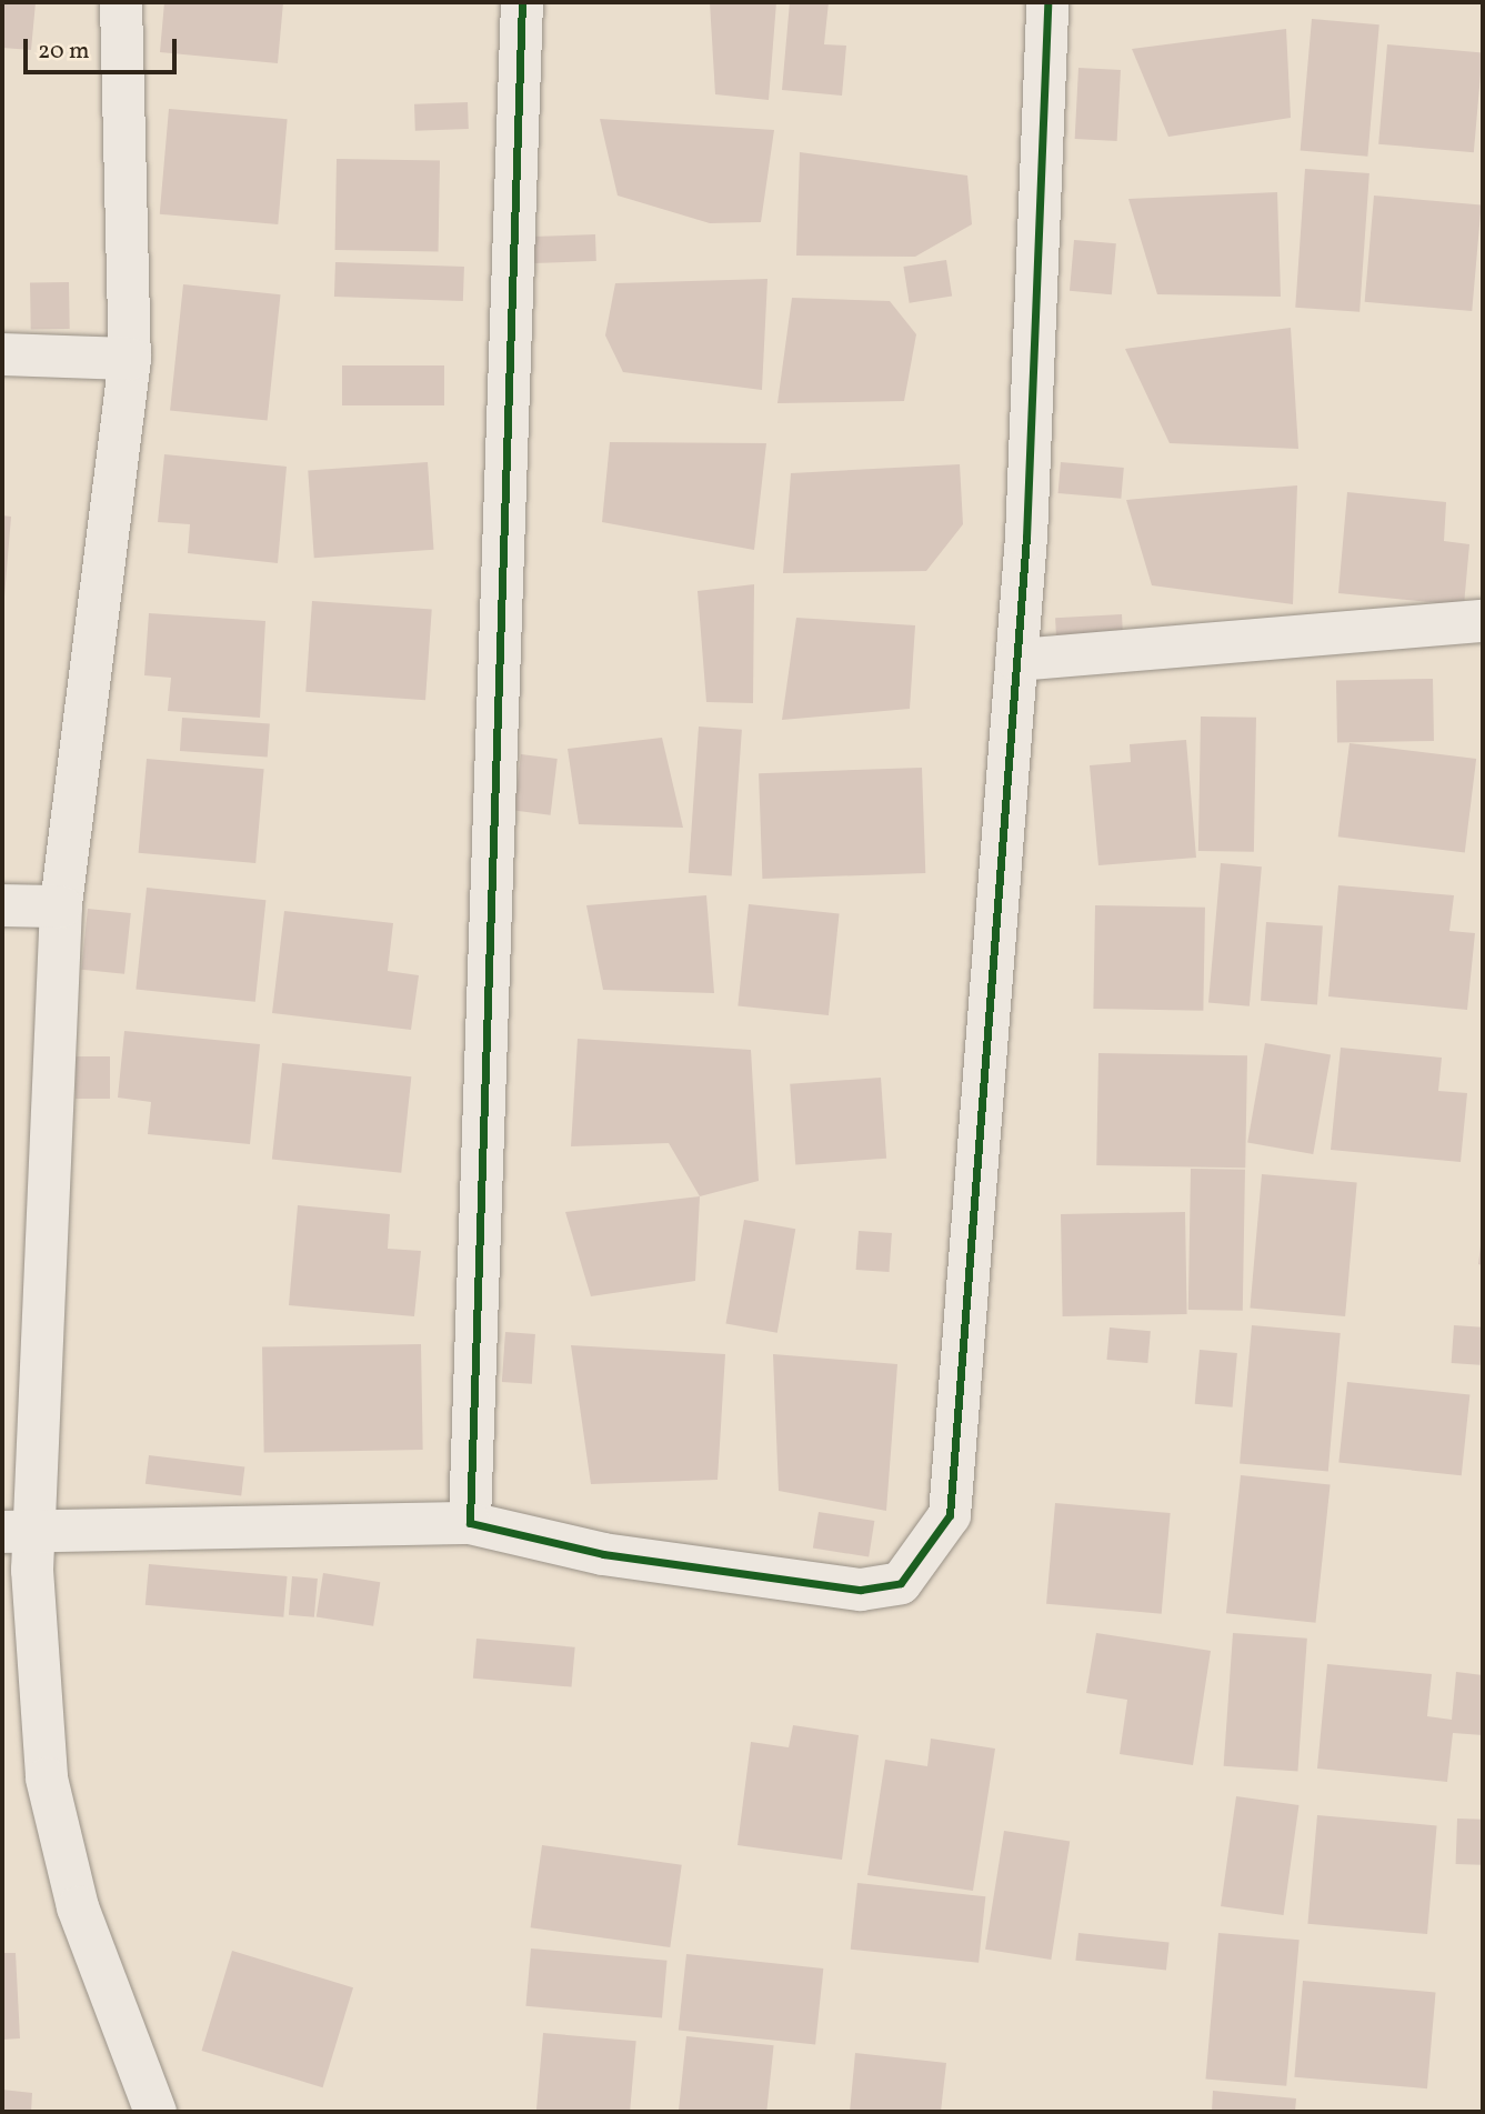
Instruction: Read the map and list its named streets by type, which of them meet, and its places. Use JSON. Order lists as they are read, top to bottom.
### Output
{
  "scale_bar": "20 m"
}
